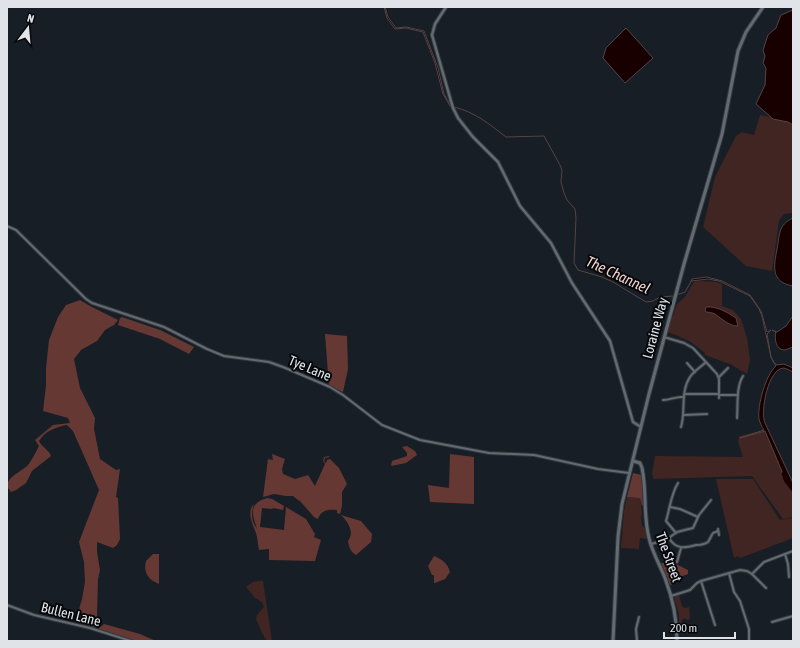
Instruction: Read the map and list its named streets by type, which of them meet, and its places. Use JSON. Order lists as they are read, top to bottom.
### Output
{
  "streets": {
    "main road": ["Loraine Way", "The Street"],
    "street": ["Tye Lane", "Bullen Lane"]
  },
  "crossings": [
    ["Loraine Way", "Tye Lane"],
    ["Loraine Way", "The Street"]
  ],
  "water": ["The Channel"],
  "scale_bar": "200 m",
  "north": "top"
}
